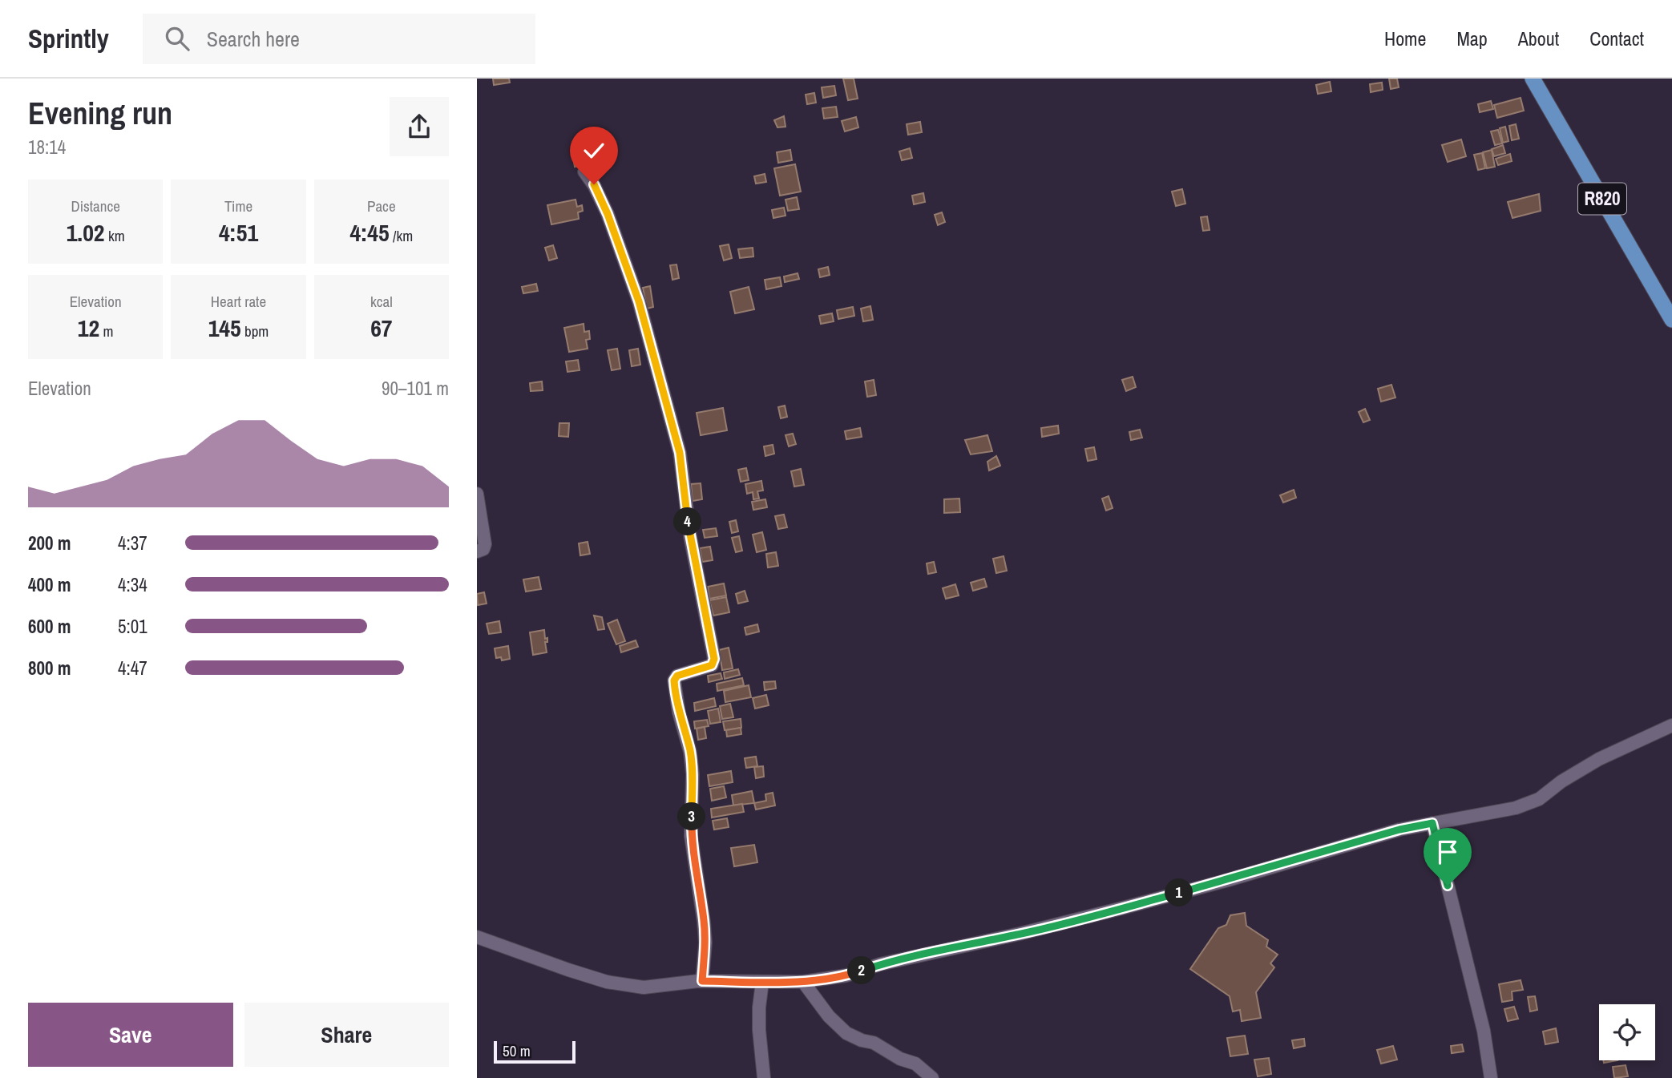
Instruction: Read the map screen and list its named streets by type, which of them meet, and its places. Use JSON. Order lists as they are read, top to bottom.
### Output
{
  "streets": {
    "main road": ["R820"]
  },
  "scale_bar": "50 m",
  "page": {
    "header": "Sprintly",
    "search": "Search here",
    "nav": [
      "Home",
      "Map",
      "About",
      "Contact"
    ],
    "heading": ["Evening run", "18:14"],
    "stats": [
      ["Distance", "1.02 km"],
      ["Time", "4:51"],
      ["Pace", "4:45 /km"],
      ["Elevation", "12 m"],
      ["Heart rate", "145 bpm"],
      ["kcal", "67"]
    ],
    "chart": ["Elevation", "90–101 m"],
    "pins": [
      "4",
      "3",
      "1",
      "2"
    ],
    "list": [
      {
        "name": "200 m",
        "note": "4:37"
      },
      {
        "name": "400 m",
        "note": "4:34"
      },
      {
        "name": "600 m",
        "note": "5:01"
      },
      {
        "name": "800 m",
        "note": "4:47"
      }
    ],
    "buttons": ["Save", "Share"],
    "scale": "50 m"
  }
}
